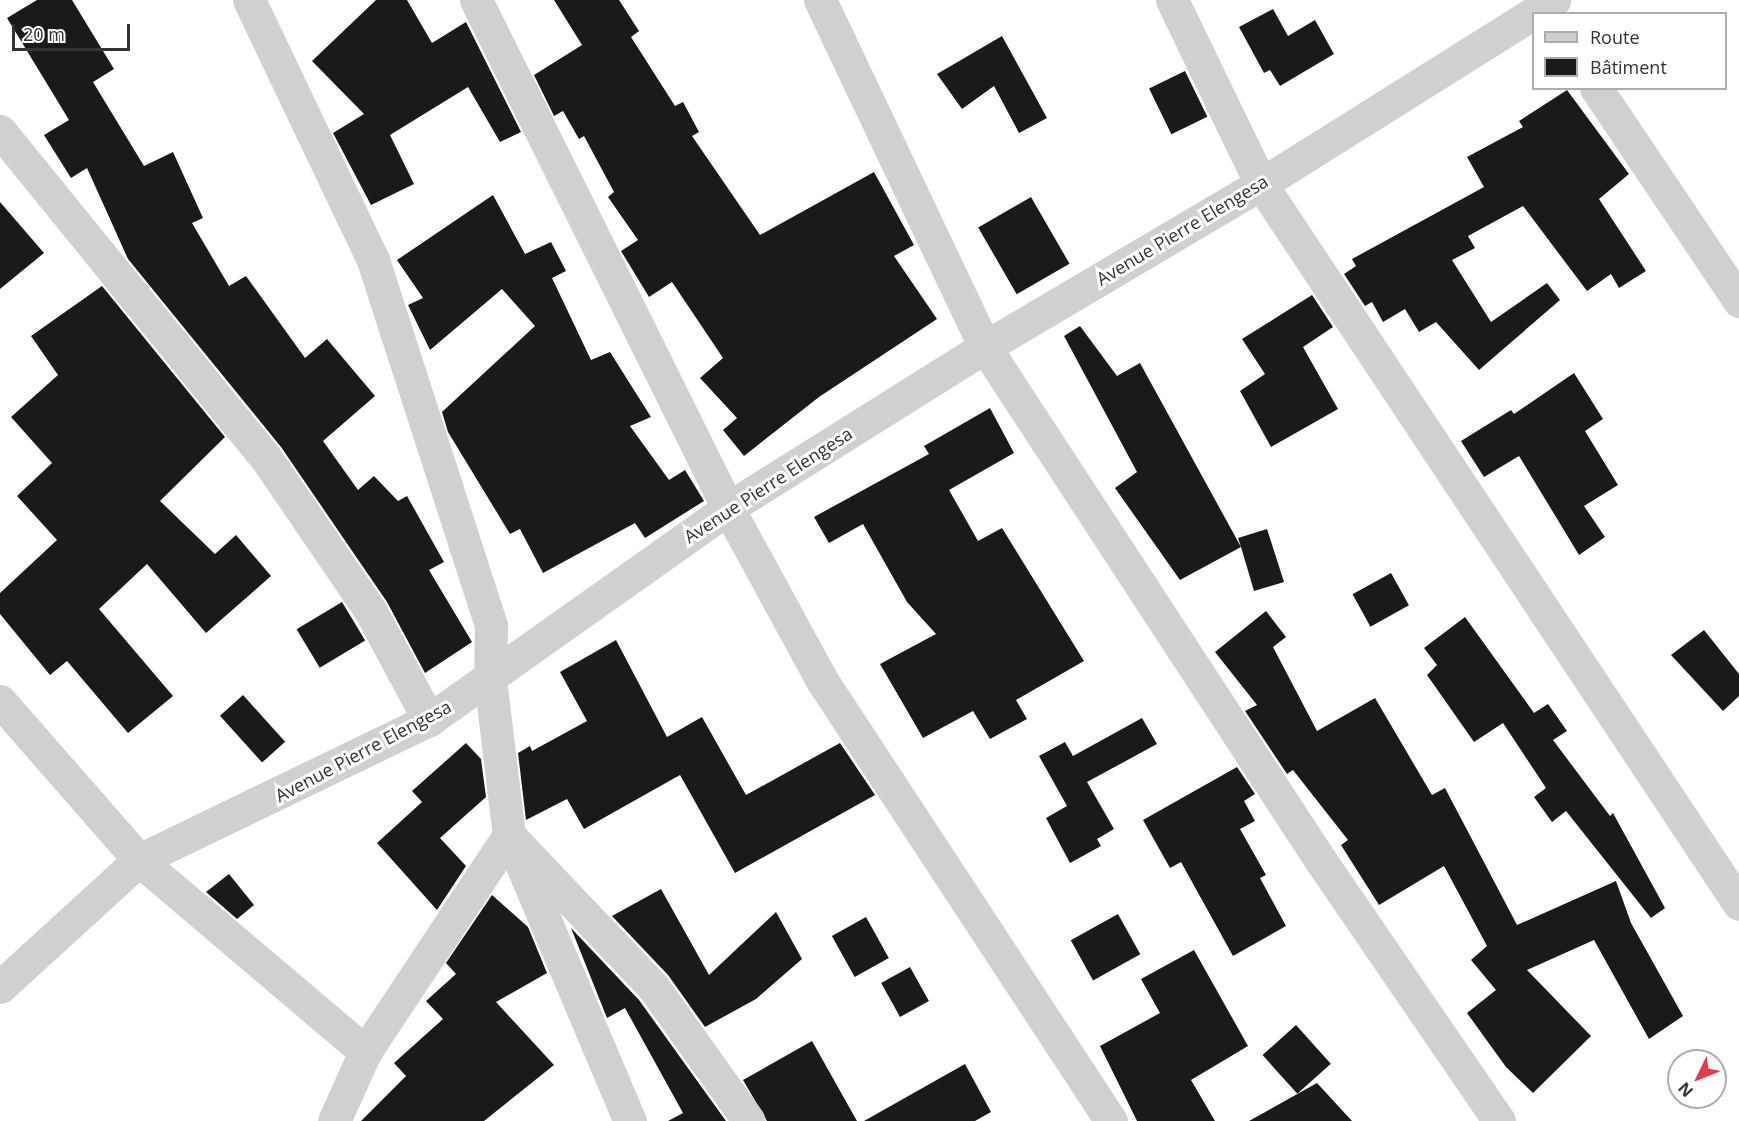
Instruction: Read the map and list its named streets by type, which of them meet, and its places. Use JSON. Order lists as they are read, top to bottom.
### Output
{
  "streets": {
    "street": ["Avenue Pierre Elengesa"]
  },
  "legend": ["Route", "Bâtiment"],
  "scale_bar": "20 m",
  "north": "bottom left"
}
